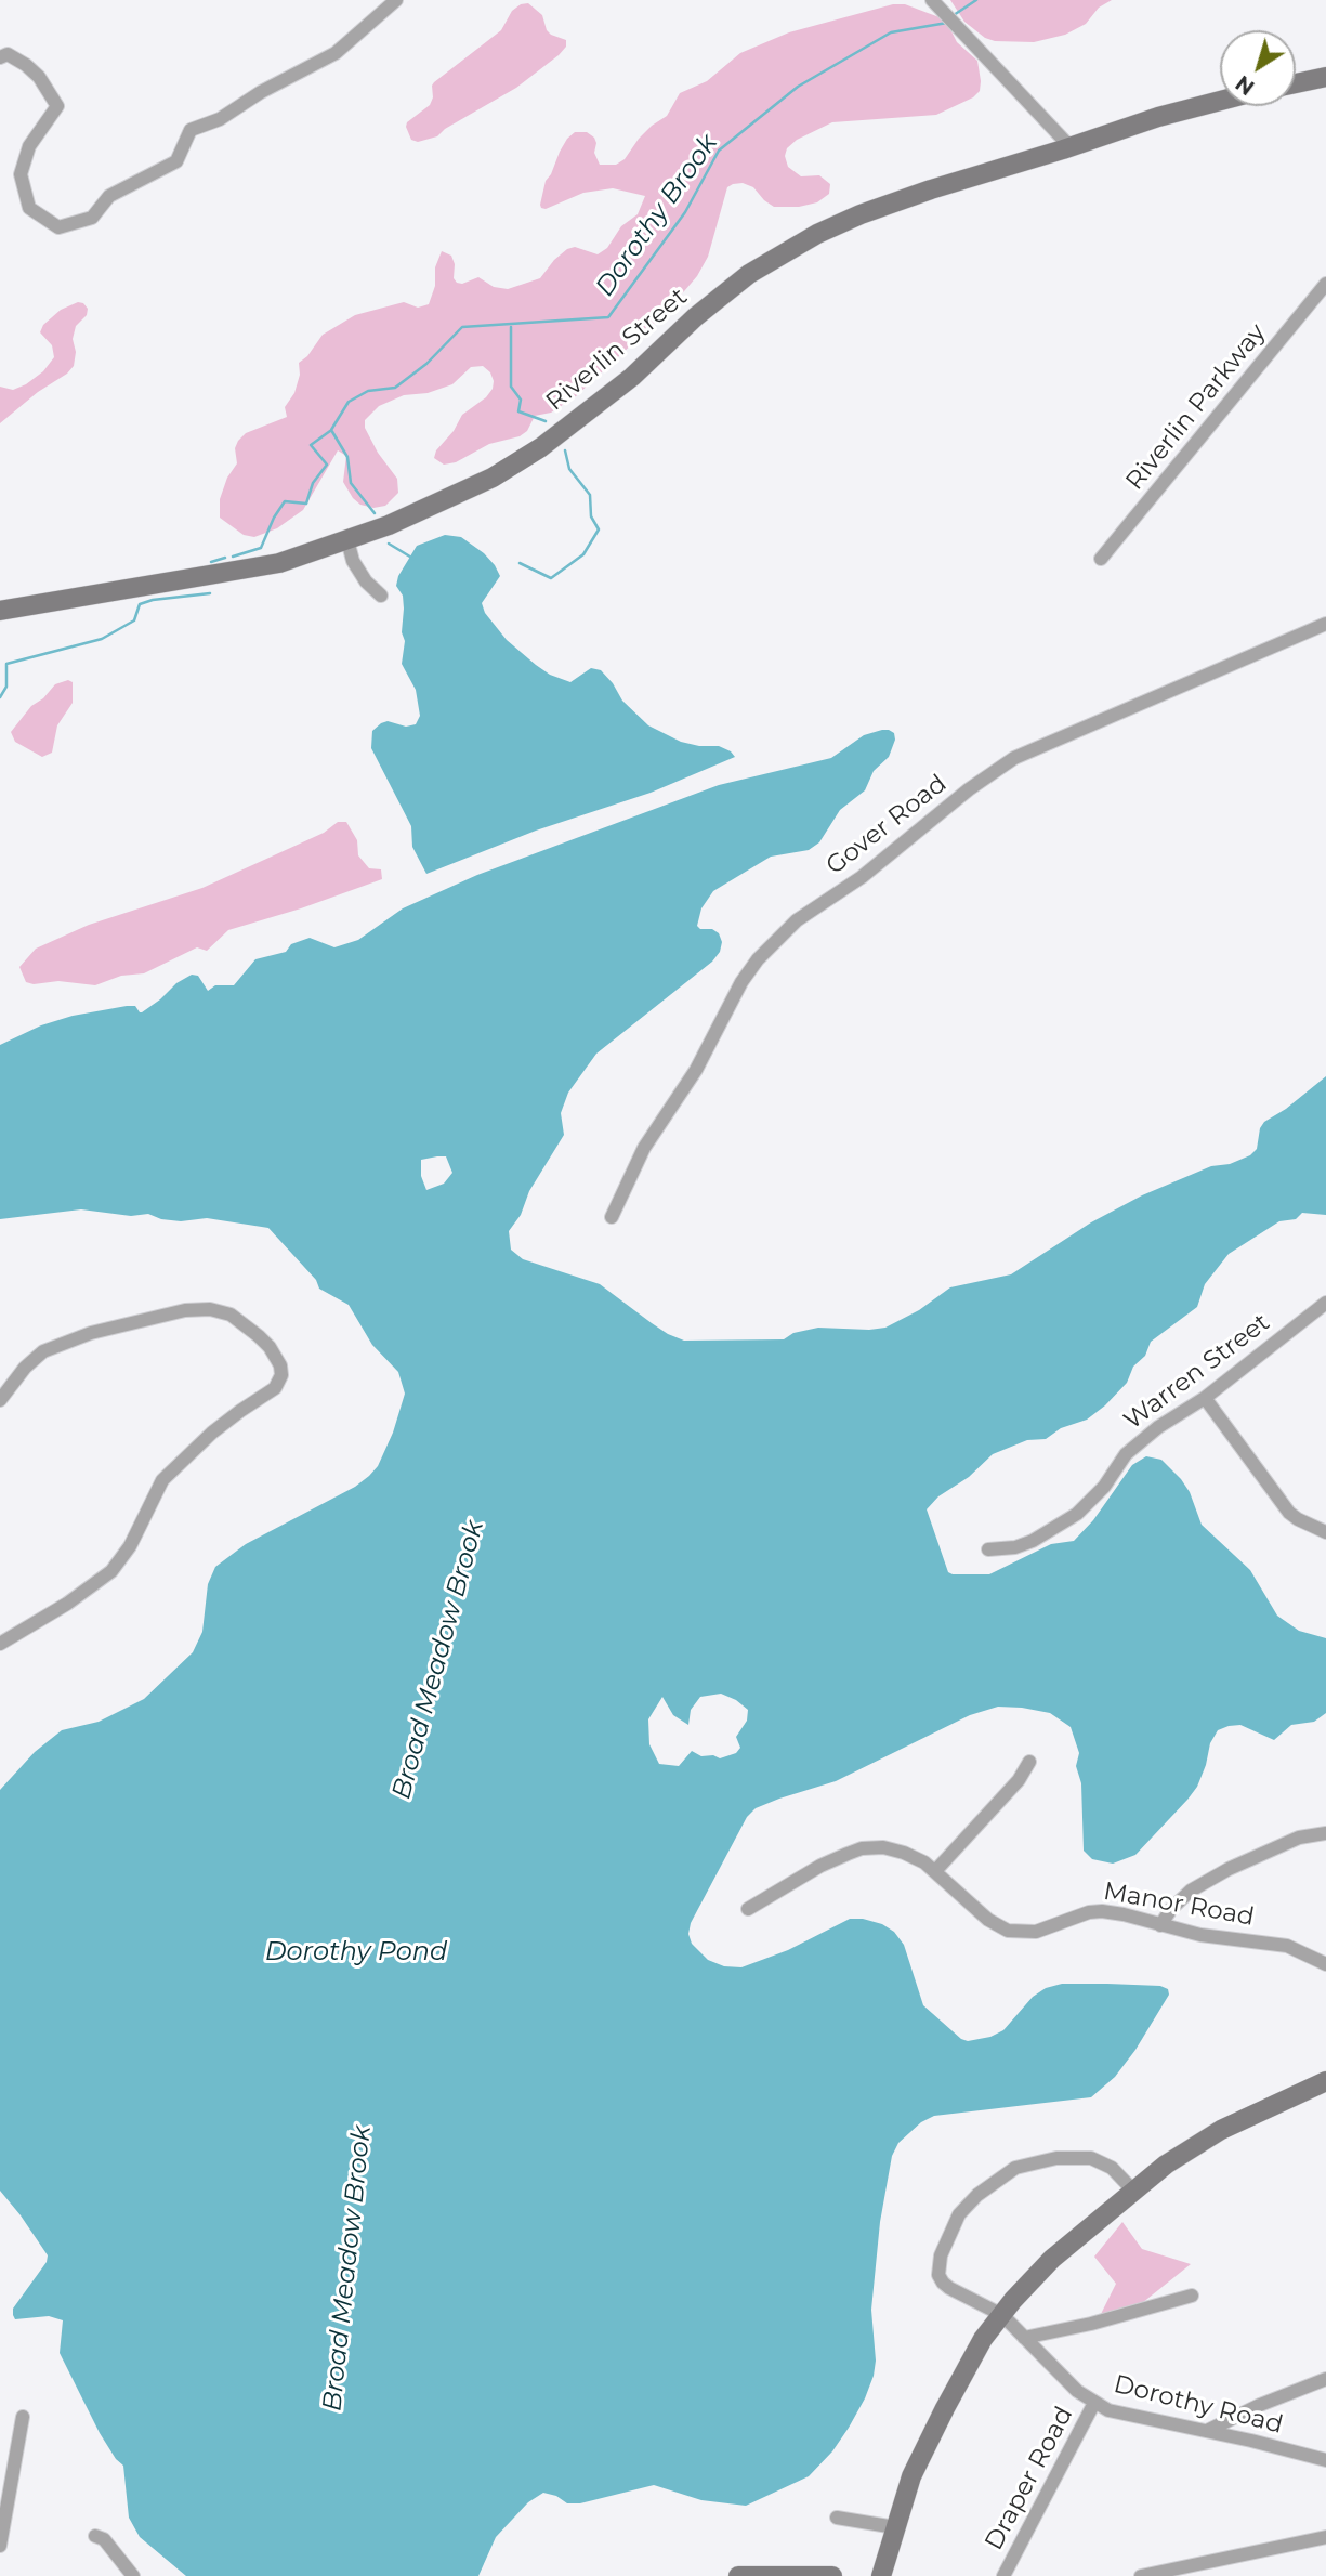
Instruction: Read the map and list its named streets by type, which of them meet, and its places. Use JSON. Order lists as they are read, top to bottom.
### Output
{
  "streets": {
    "street": [
      "Riverlin Street",
      "Riverlin Parkway",
      "Gover Road",
      "Warren Street",
      "Manor Road",
      "Dorothy Road",
      "Draper Road"
    ]
  },
  "crossings": [
    ["Dorothy Road", "Draper Road"]
  ],
  "water": ["Dorothy Brook", "Broad Meadow Brook", "Dorothy Pond"],
  "north": "bottom left"
}
